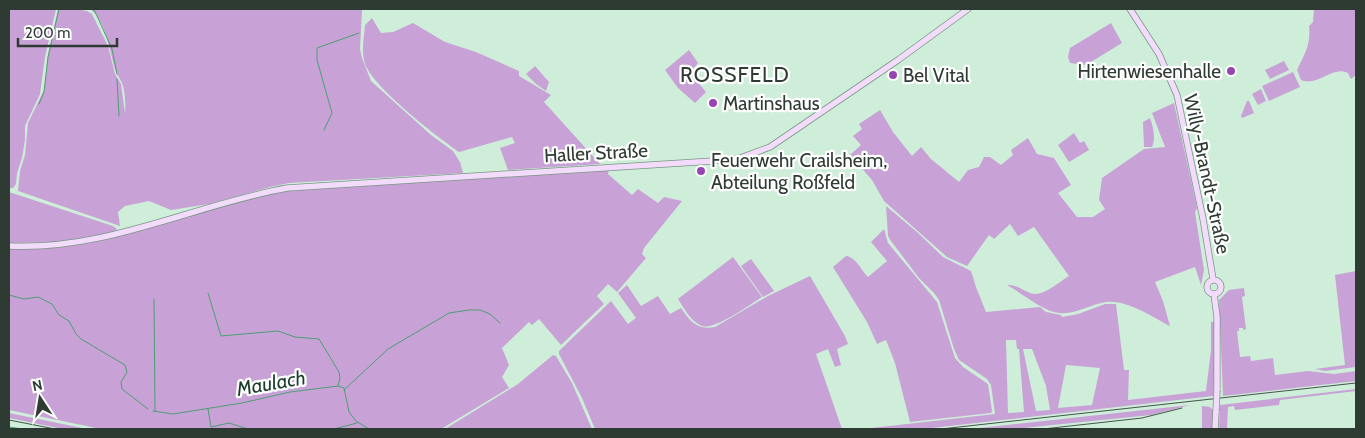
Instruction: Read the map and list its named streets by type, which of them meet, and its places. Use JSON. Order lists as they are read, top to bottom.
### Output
{
  "streets": {
    "main road": ["Haller Straße", "Willy-Brandt-Straße"]
  },
  "districts": ["ROSSFELD"],
  "water": ["Maulach"],
  "places": [
    "Hirtenwiesenhalle",
    "Bel Vital",
    "Martinshaus",
    "Feuerwehr Crailsheim, Abteilung Roßfeld"
  ],
  "scale_bar": "200 m",
  "north": "top"
}
